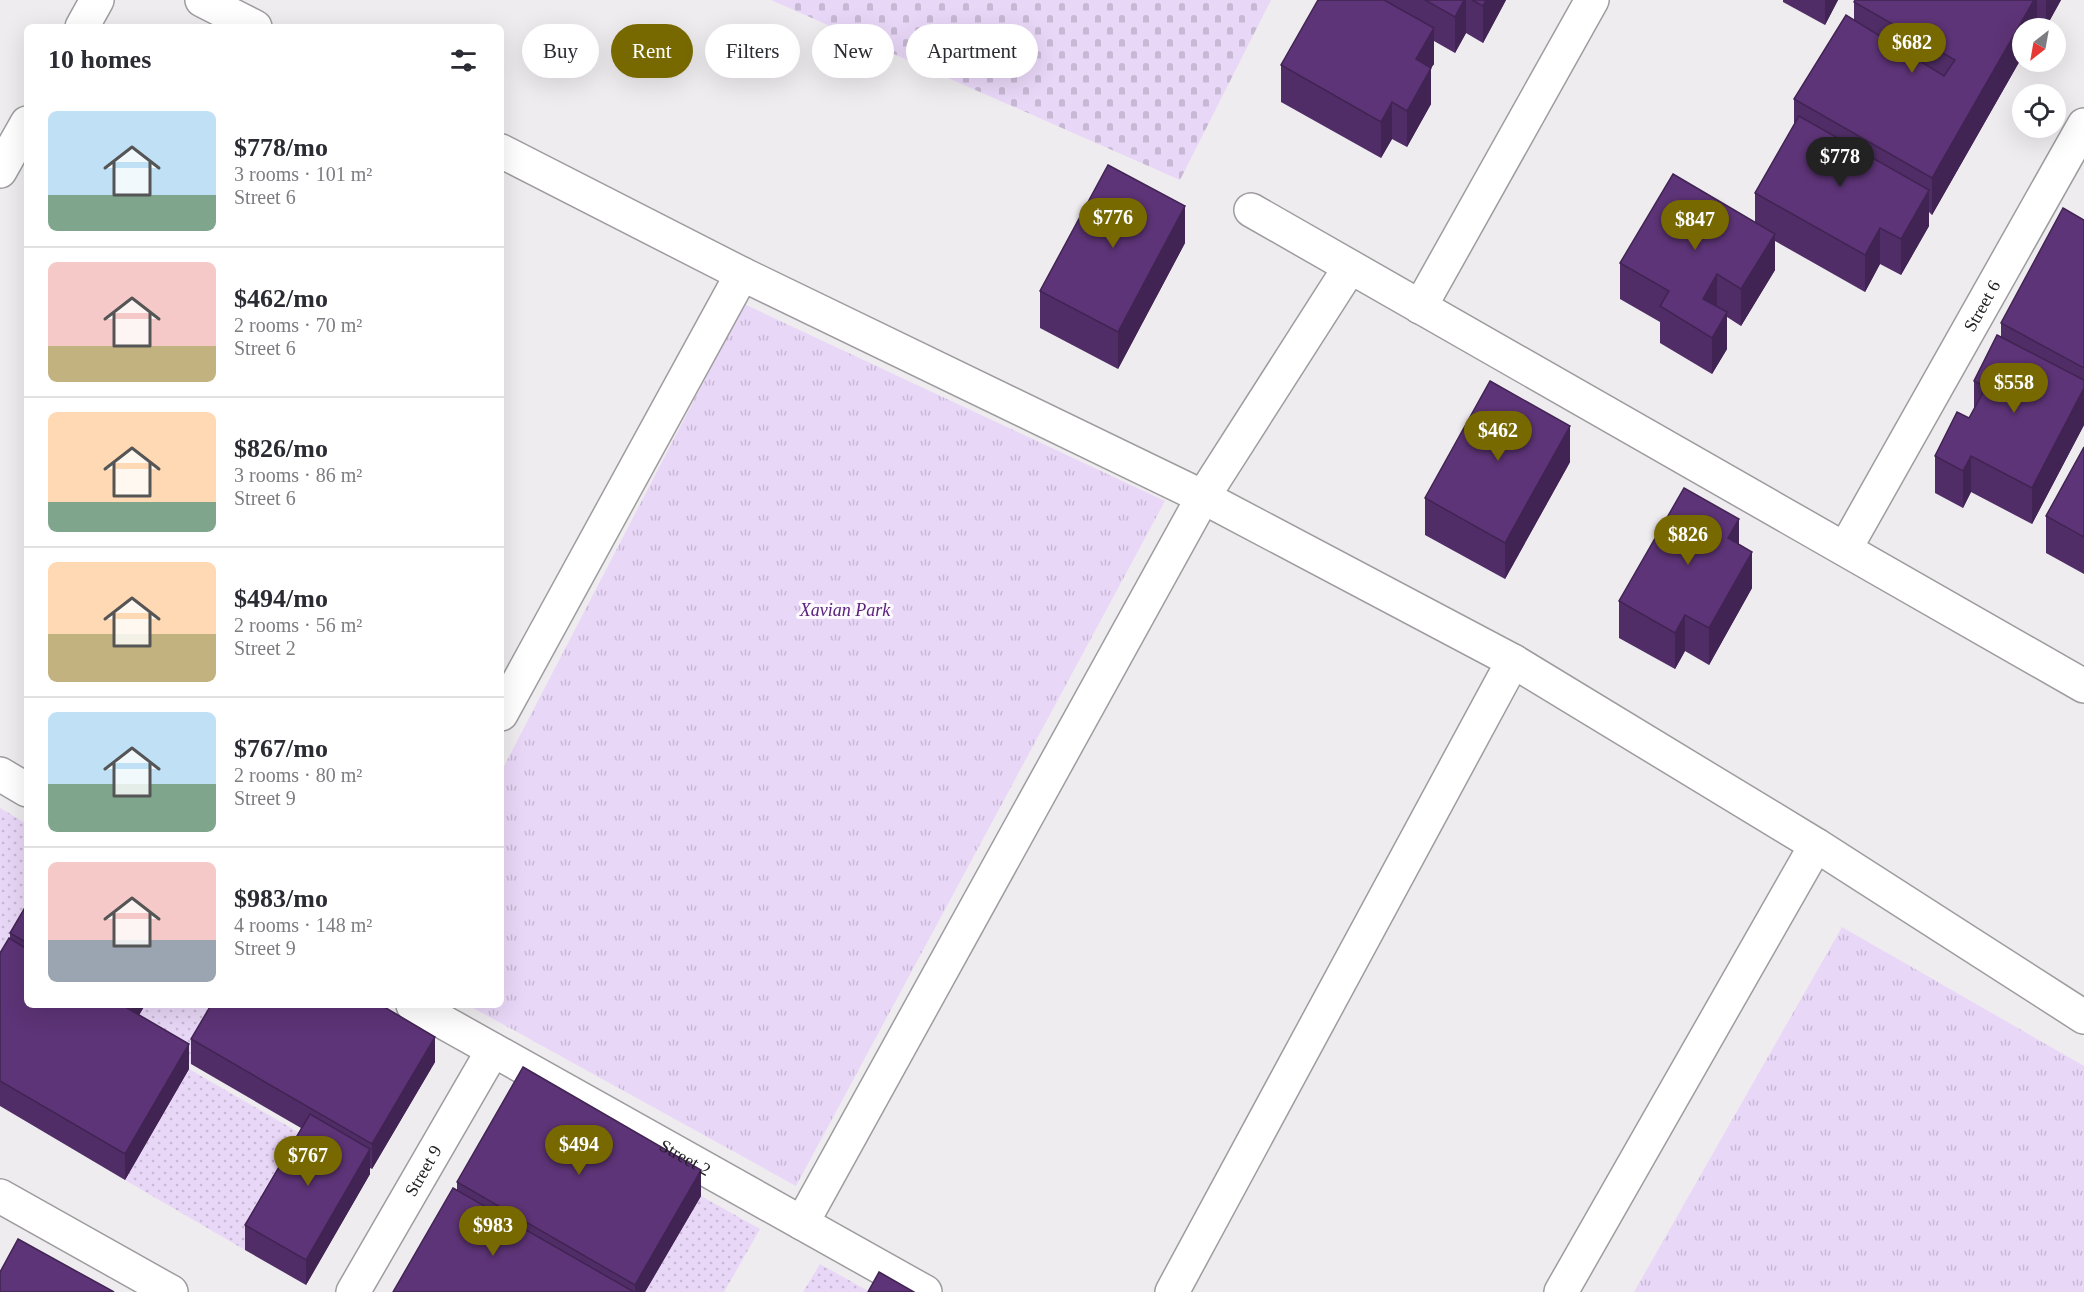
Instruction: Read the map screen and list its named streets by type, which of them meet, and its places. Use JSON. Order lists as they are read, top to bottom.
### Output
{
  "streets": {
    "street": ["Street 6", "Street 2", "Street 9"]
  },
  "crossings": [
    ["Street 2", "Street 9"]
  ],
  "parks": ["Xavian Park"],
  "north": "bottom left",
  "page": {
    "price": [
      "$682",
      "$778",
      "$776",
      "$847",
      "$558",
      "$462",
      "$826",
      "$494",
      "$767",
      "$983"
    ],
    "chip": [
      "Buy",
      "Rent",
      "Filters",
      "New",
      "Apartment"
    ],
    "heading": "10 homes",
    "list": [
      {
        "name": "$778/mo",
        "note": "3 rooms · 101 m² · Street 6"
      },
      {
        "name": "$462/mo",
        "note": "2 rooms · 70 m² · Street 6"
      },
      {
        "name": "$826/mo",
        "note": "3 rooms · 86 m² · Street 6"
      },
      {
        "name": "$494/mo",
        "note": "2 rooms · 56 m² · Street 2"
      },
      {
        "name": "$767/mo",
        "note": "2 rooms · 80 m² · Street 9"
      },
      {
        "name": "$983/mo",
        "note": "4 rooms · 148 m² · Street 9"
      }
    ]
  }
}
